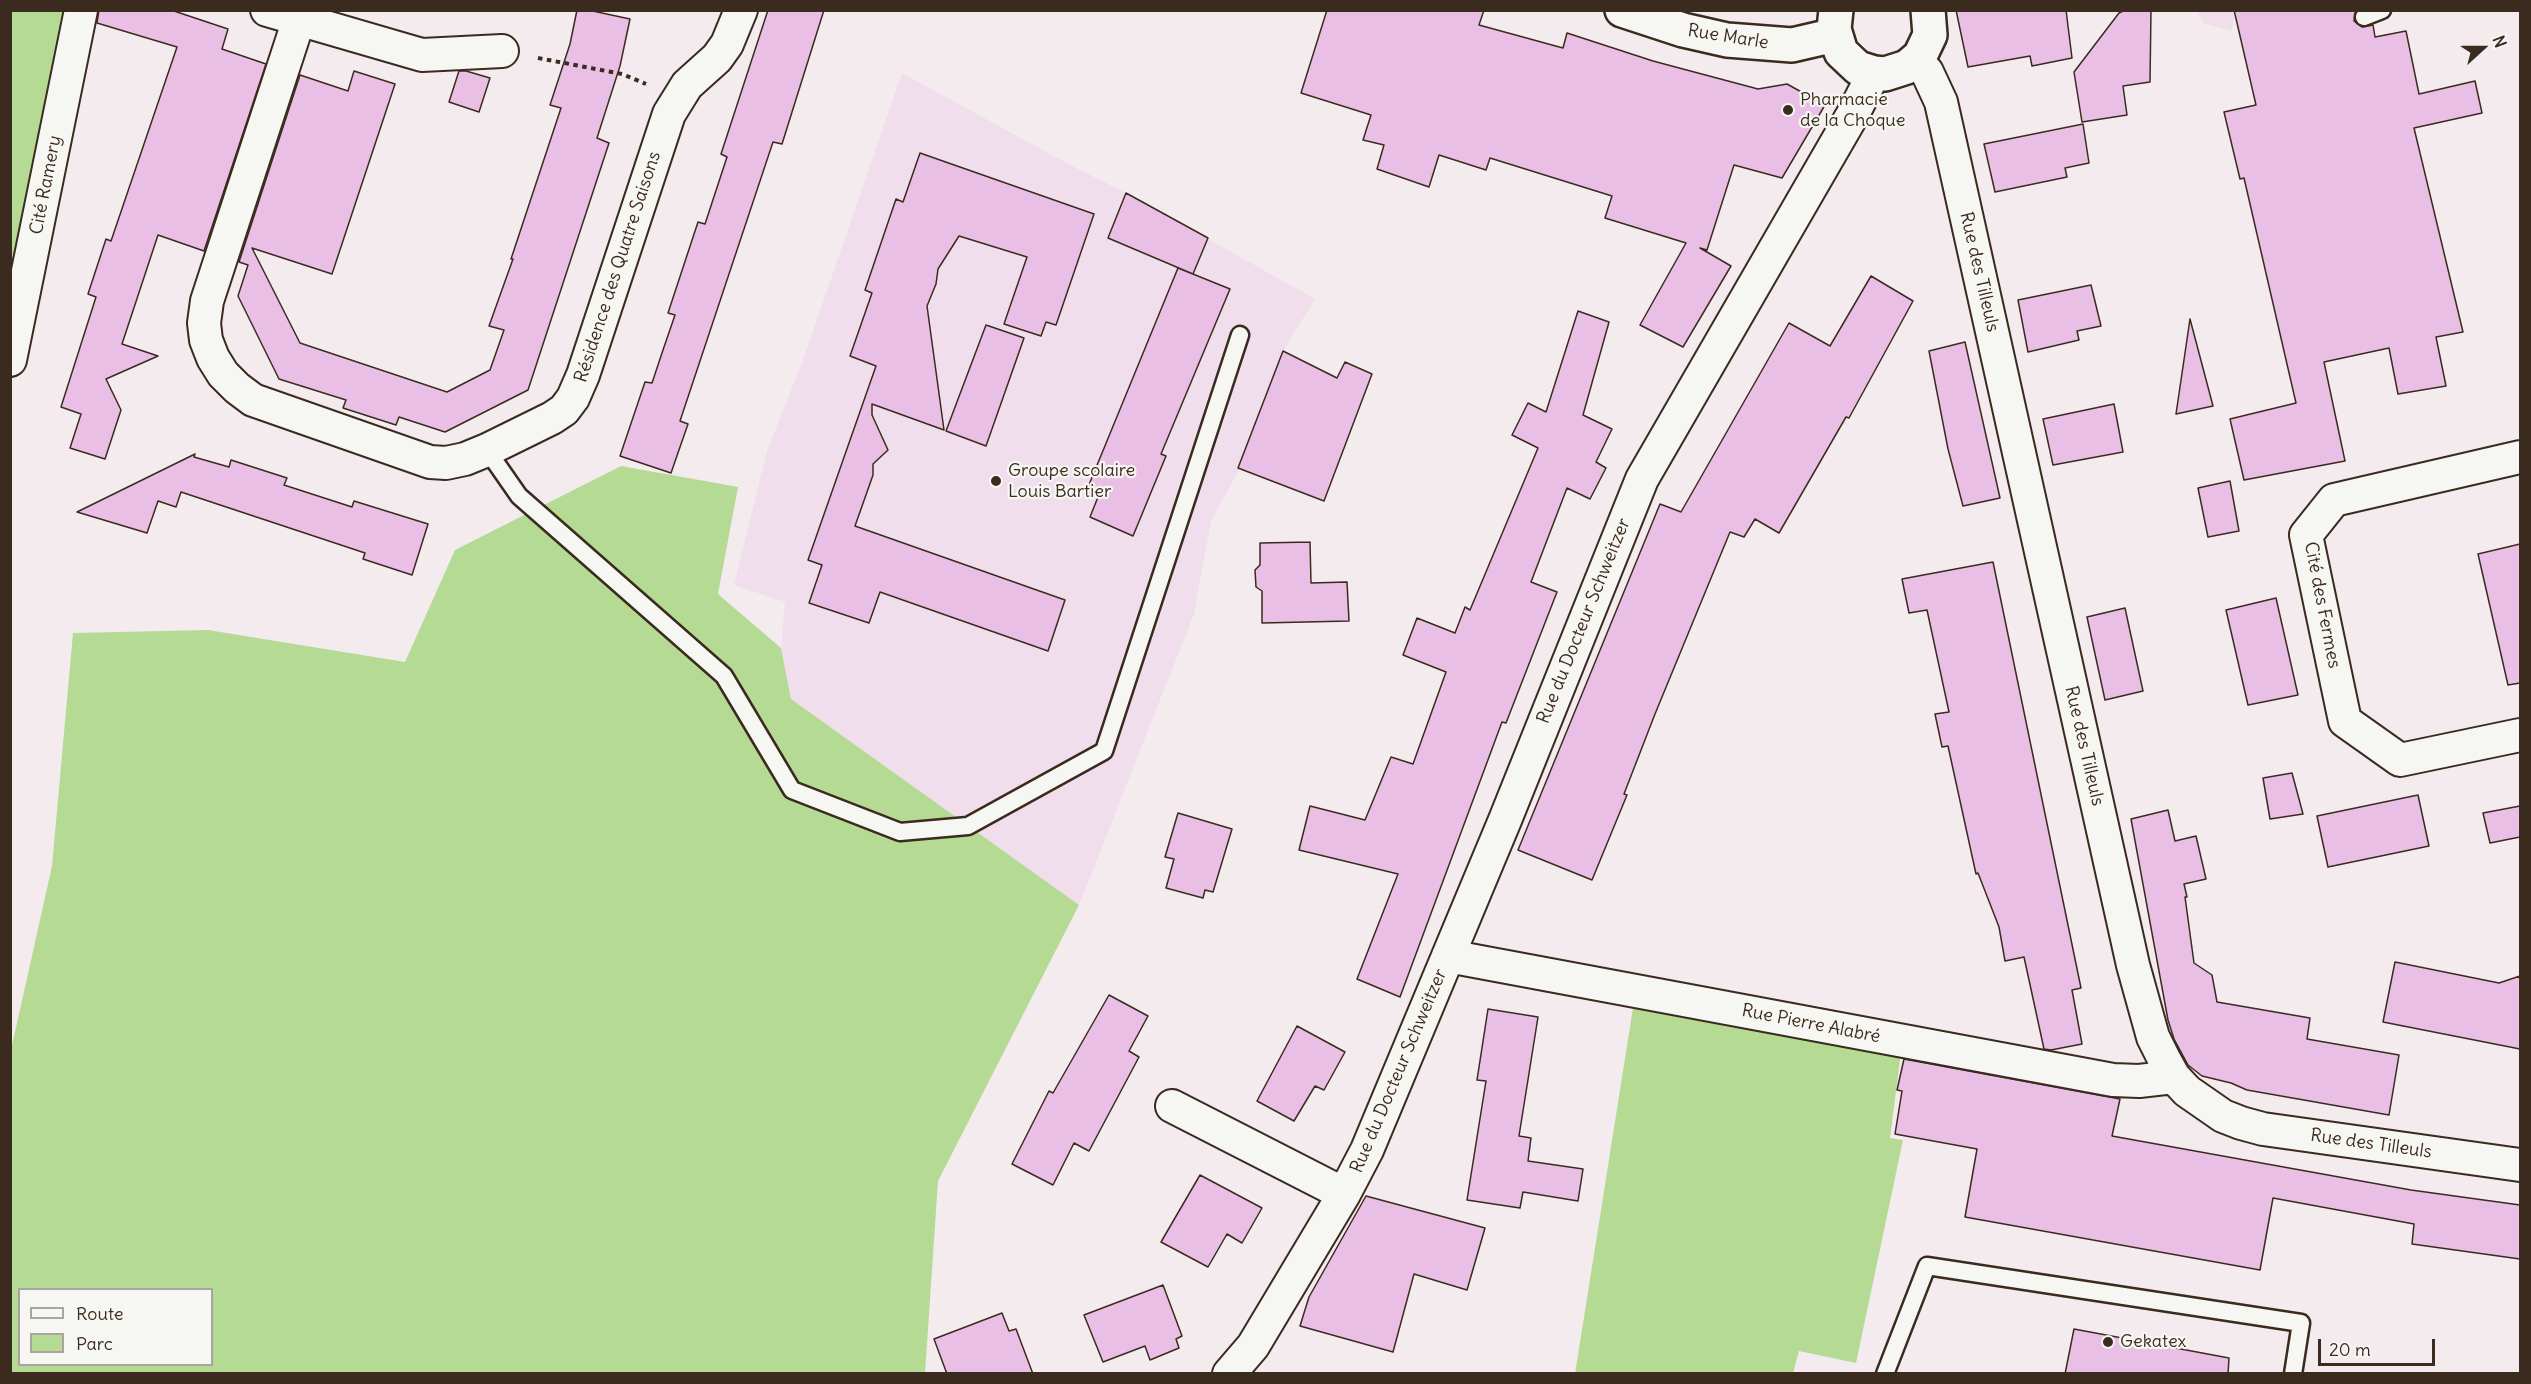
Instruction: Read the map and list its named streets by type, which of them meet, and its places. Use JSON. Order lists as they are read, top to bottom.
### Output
{
  "streets": {
    "main road": ["Rue Marle"],
    "street": [
      "Cité Ramery",
      "Résidence des Quatre Saisons",
      "Rue des Tilleuls",
      "Cité des Fermes",
      "Rue du Docteur Schweitzer",
      "Rue Pierre Alabré"
    ]
  },
  "crossings": [
    ["Rue des Tilleuls", "Rue Pierre Alabré"],
    ["Rue du Docteur Schweitzer", "Rue Pierre Alabré"]
  ],
  "places": ["Pharmacie de la Choque", "Groupe scolaire Louis Bartier", "Gekatex"],
  "legend": ["Route", "Parc"],
  "scale_bar": "20 m",
  "north": "right"
}
